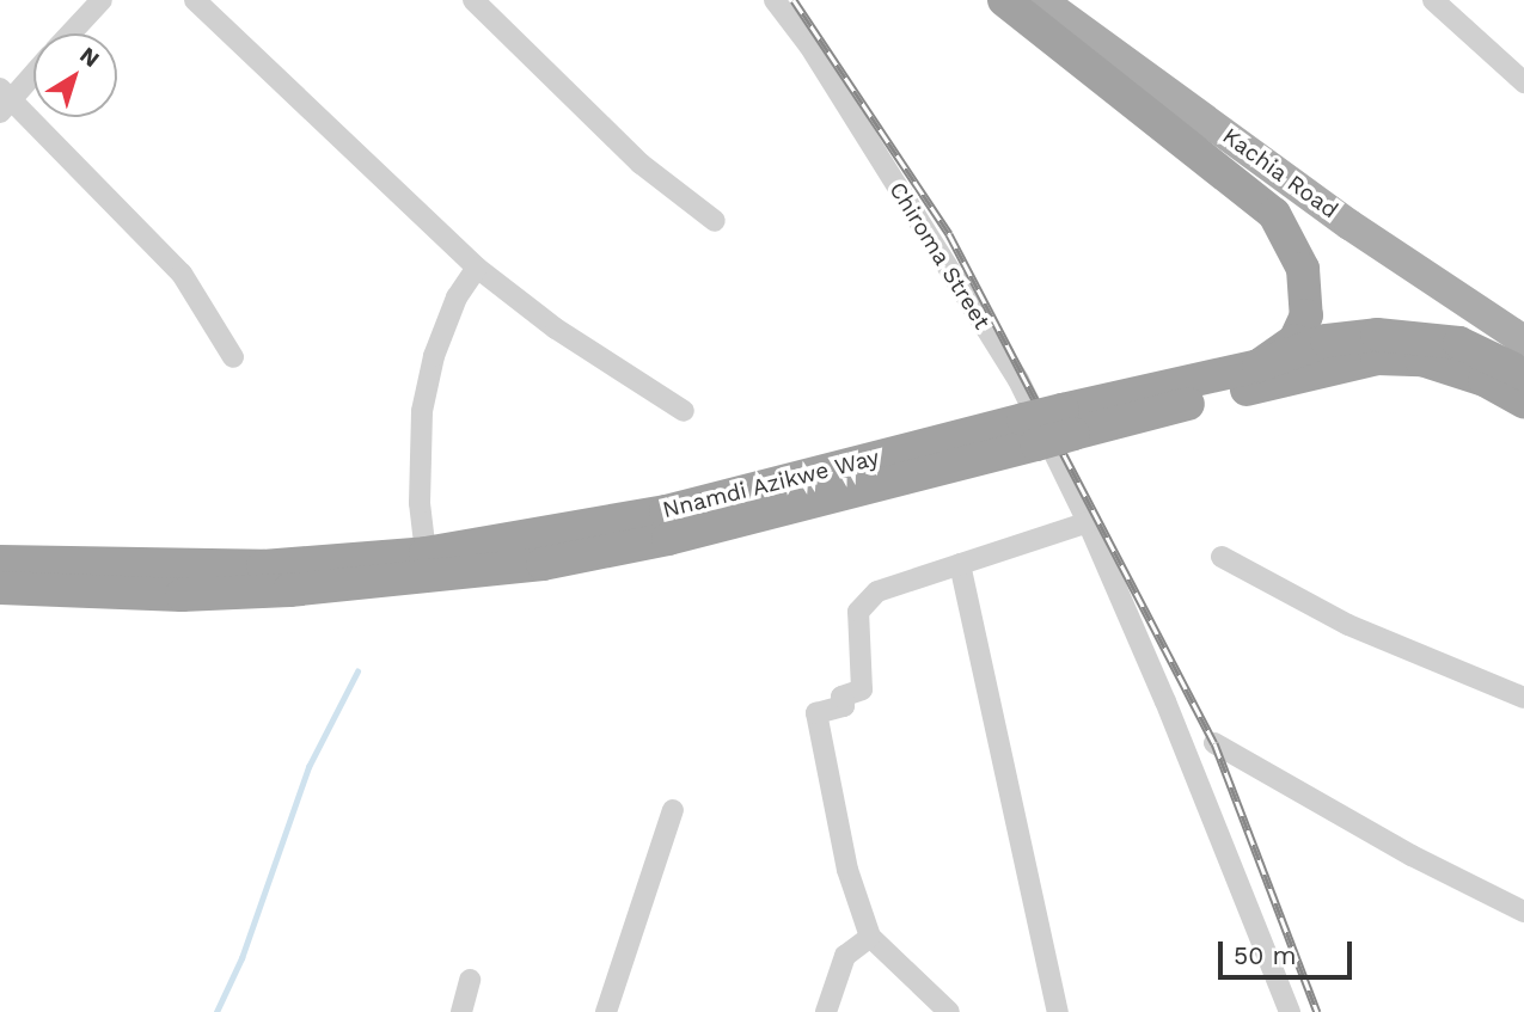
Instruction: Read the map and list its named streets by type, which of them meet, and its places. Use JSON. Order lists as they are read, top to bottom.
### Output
{
  "streets": {
    "highway": ["Nnamdi Azikwe Way"],
    "main road": ["Kachia Road"],
    "street": ["Chiroma Street"]
  },
  "scale_bar": "50 m",
  "north": "top right"
}
